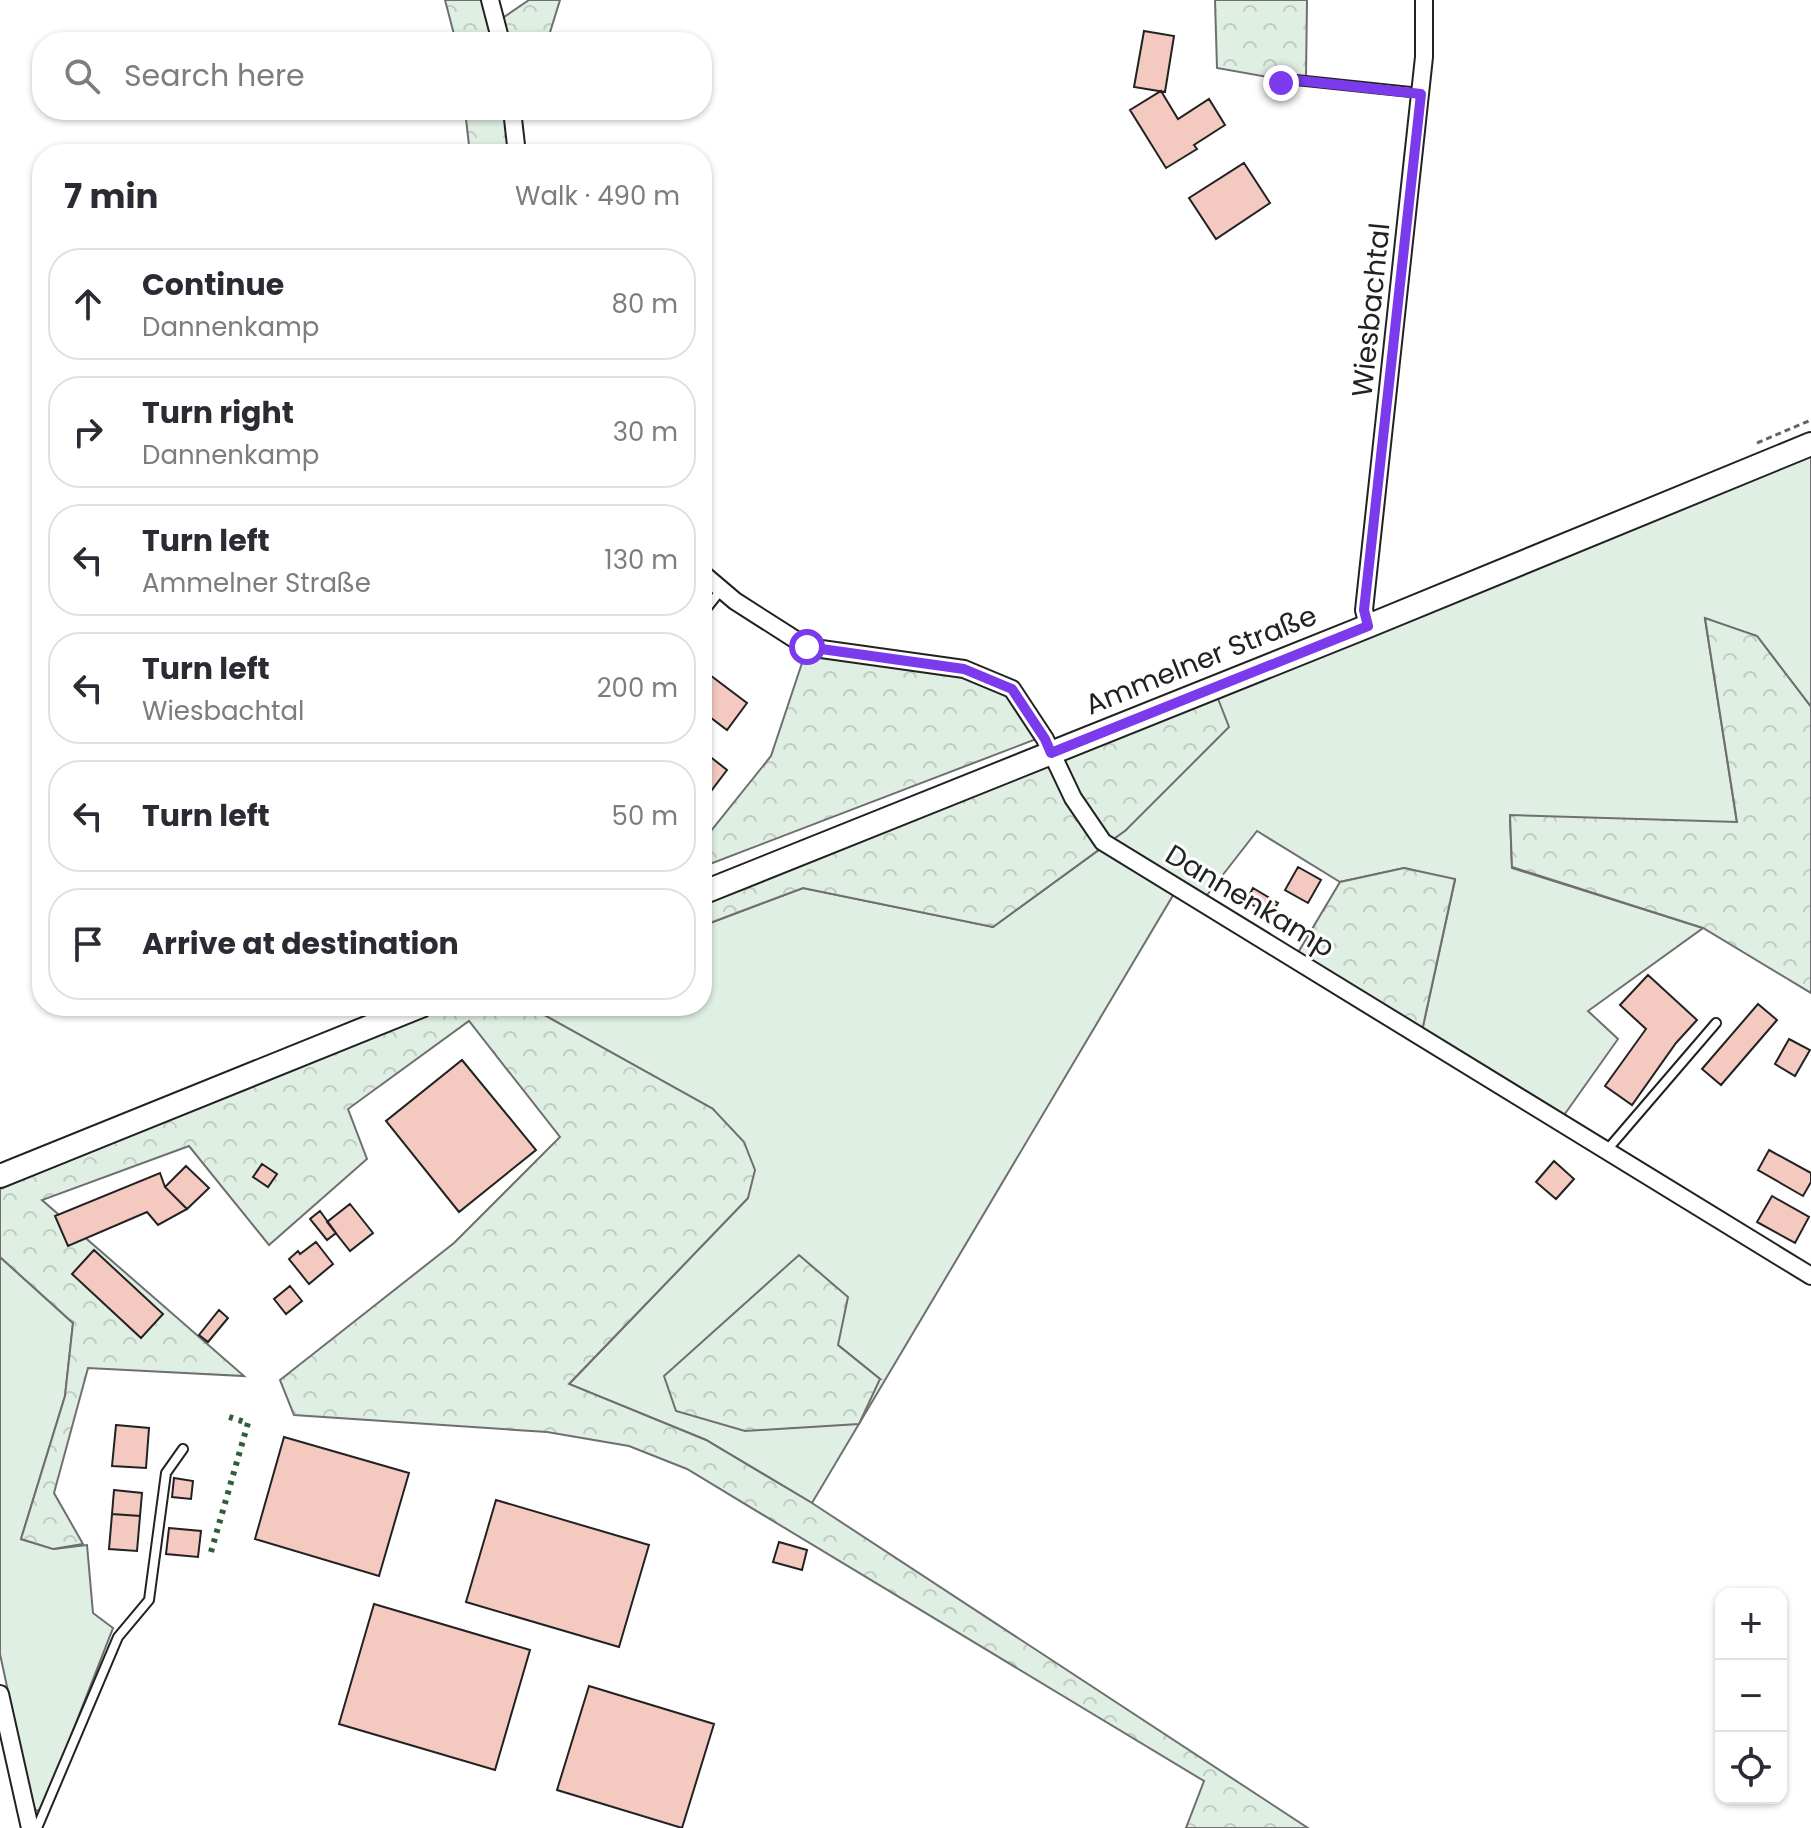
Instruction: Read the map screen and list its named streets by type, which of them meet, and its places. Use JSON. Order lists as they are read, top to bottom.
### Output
{
  "streets": {
    "street": ["Wiesbachtal", "Ammelner Straße", "Dannenkamp"]
  },
  "crossings": [
    ["Wiesbachtal", "Ammelner Straße"],
    ["Ammelner Straße", "Dannenkamp"]
  ],
  "page": {
    "search": "Search here",
    "heading": ["7 min", "Walk · 490 m"],
    "list": [
      ["Continue", "Dannenkamp", "80 m"],
      ["Turn right", "Dannenkamp", "30 m"],
      ["Turn left", "Ammelner Straße", "130 m"],
      ["Turn left", "Wiesbachtal", "200 m"],
      ["Turn left", "50 m"],
      "Arrive at destination"
    ],
    "map_buttons": ["+", "−"]
  }
}
